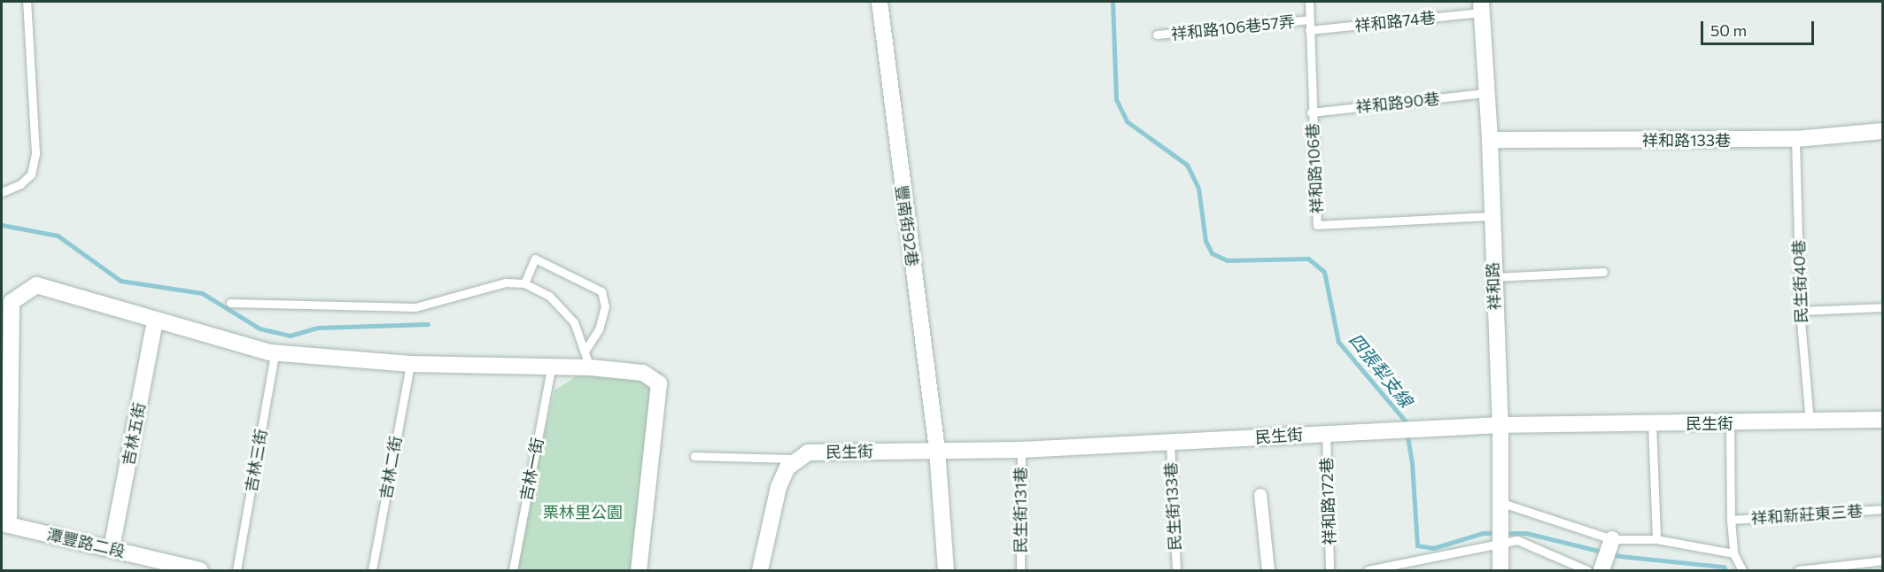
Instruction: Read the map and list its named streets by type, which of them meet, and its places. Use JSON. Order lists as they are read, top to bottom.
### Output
{
  "streets": {
    "street": [
      "祥和路133巷",
      "豐南街92巷",
      "祥和路",
      "民生街",
      "吉林五街",
      "潭豐路二段"
    ],
    "lane": [
      "祥和路74巷",
      "祥和路106巷57弄",
      "祥和路90巷",
      "祥和路106巷",
      "民生街40巷",
      "吉林三街",
      "吉林二街",
      "吉林一街",
      "祥和路172巷",
      "民生街133巷",
      "民生街131巷",
      "祥和新莊東三巷"
    ]
  },
  "crossings": [
    ["祥和路74巷", "祥和路106巷"],
    ["祥和路74巷", "祥和路"],
    ["祥和路106巷57弄", "祥和路106巷"],
    ["祥和路90巷", "祥和路106巷"],
    ["祥和路90巷", "祥和路"],
    ["祥和路133巷", "民生街40巷"],
    ["祥和路133巷", "祥和路"],
    ["祥和路106巷", "祥和路"],
    ["豐南街92巷", "民生街"],
    ["民生街40巷", "民生街"],
    ["祥和路", "民生街"],
    ["民生街", "祥和路172巷"],
    ["民生街", "民生街133巷"],
    ["民生街", "民生街131巷"],
    ["吉林五街", "潭豐路二段"]
  ],
  "water": ["四張犁支線"],
  "parks": ["栗林里公園"],
  "scale_bar": "50 m"
}
